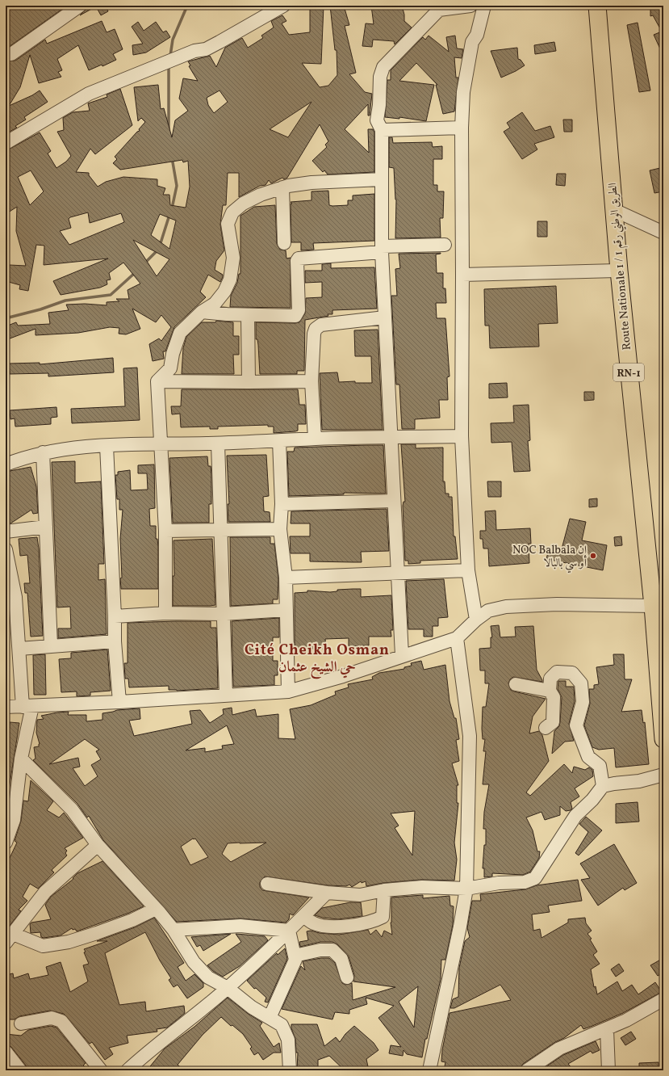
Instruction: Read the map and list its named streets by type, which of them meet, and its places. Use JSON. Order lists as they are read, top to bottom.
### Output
{
  "streets": {
    "main road": ["Route Nationale 1 / الطريق الوطني رقم 1", "RN-1"]
  },
  "districts": ["Cité Cheikh Osman حي الشيخ عثمان"],
  "places": ["NOC Balbala إن أو سي بالبالا"]
}
